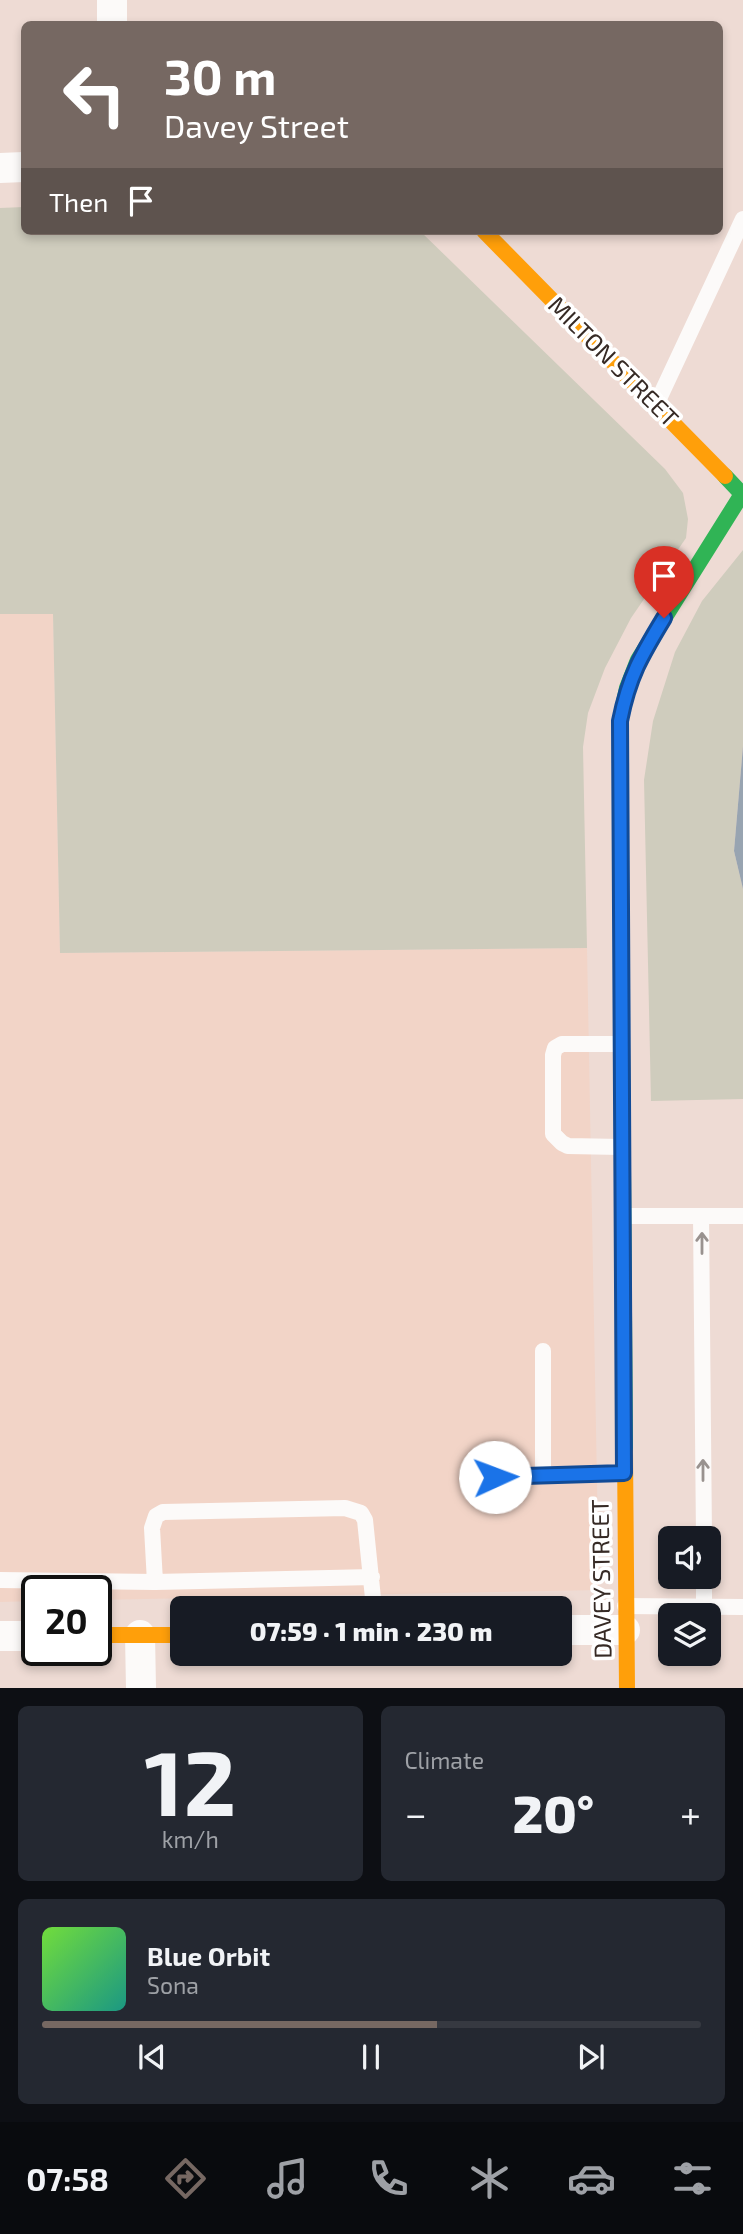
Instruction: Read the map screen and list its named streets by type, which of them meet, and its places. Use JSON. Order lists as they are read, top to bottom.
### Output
{
  "streets": {
    "street": ["MILTON STREET", "DAVEY STREET"]
  },
  "crossings": [
    ["MILTON STREET", "DAVEY STREET"]
  ],
  "page": {
    "turn": ["30 m", "Davey Street"],
    "then": "Then",
    "limit": "20",
    "trip": "07:59 · 1 min · 230 m",
    "tile": [
      ["12", "km/h"],
      "Climate"
    ],
    "heat": ["−", "20°", "+"],
    "song": ["Blue Orbit", "Sona"],
    "tabs": "07:58"
  }
}
